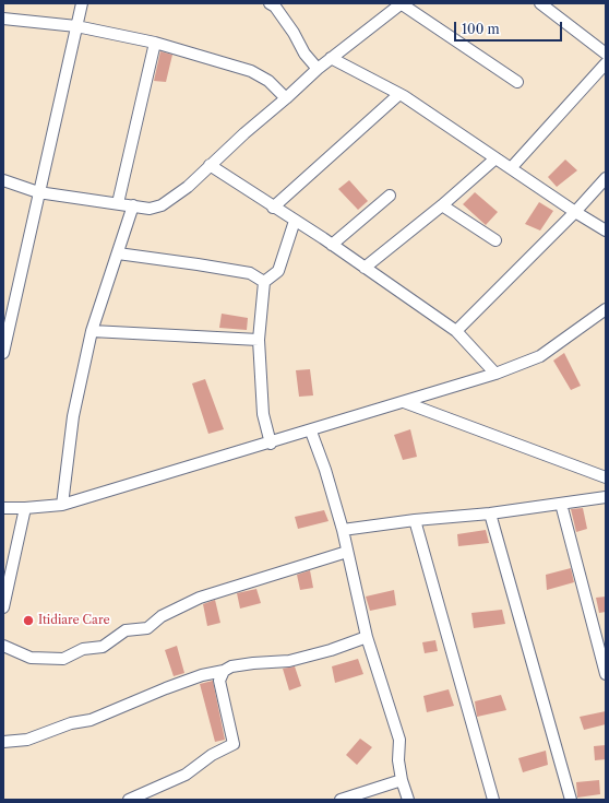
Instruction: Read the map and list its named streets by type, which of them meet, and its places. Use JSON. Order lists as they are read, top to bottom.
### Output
{
  "places": ["Itidiare Care"],
  "scale_bar": "100 m"
}
